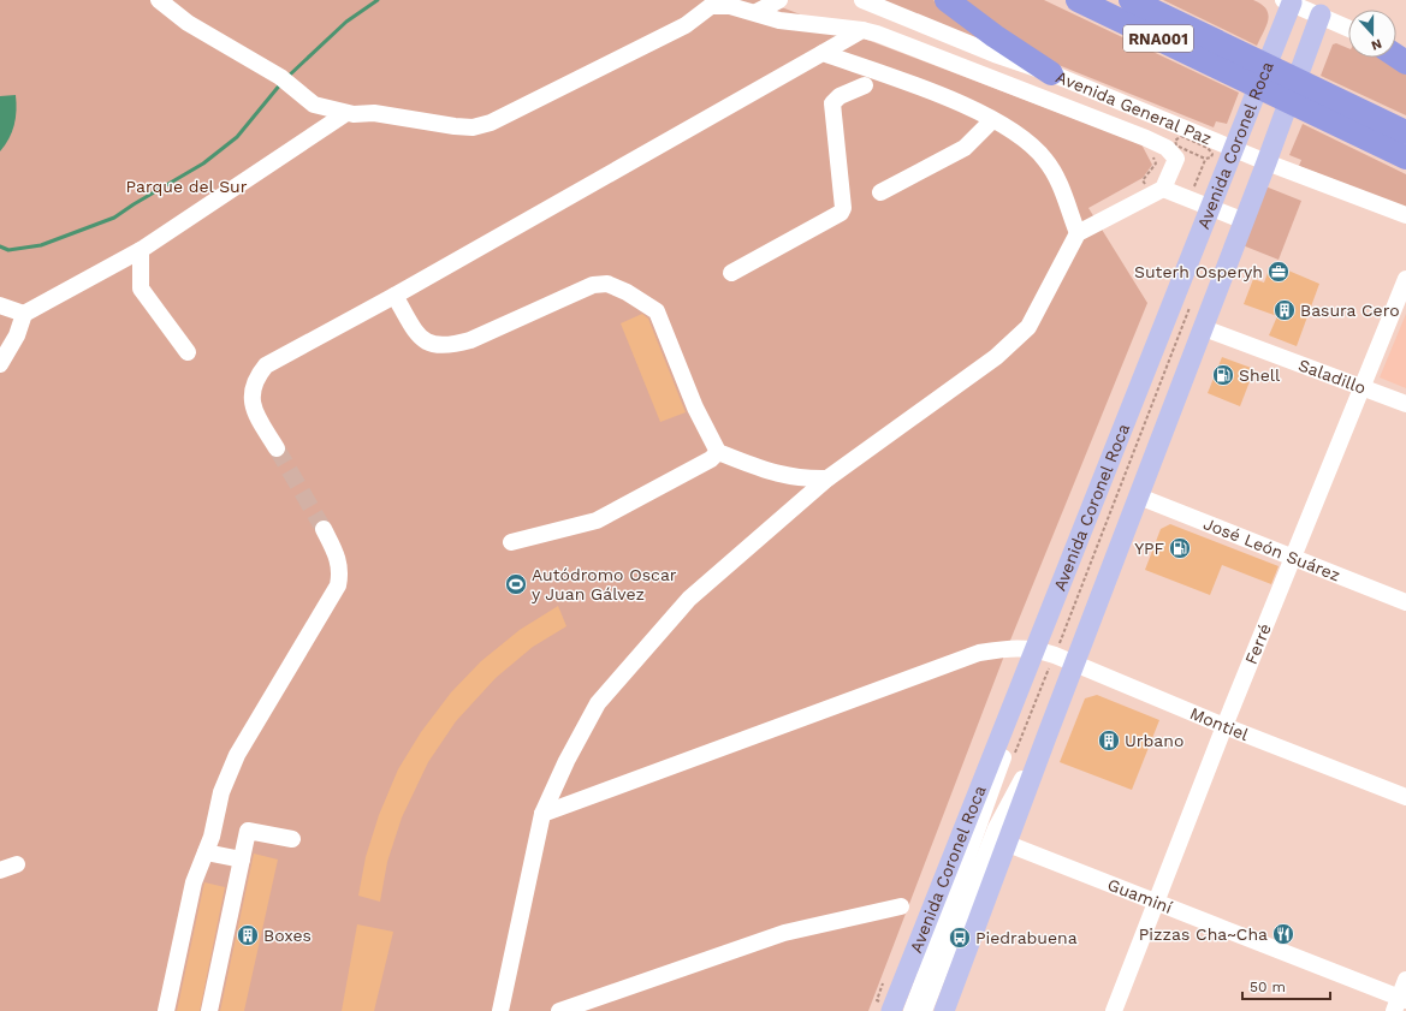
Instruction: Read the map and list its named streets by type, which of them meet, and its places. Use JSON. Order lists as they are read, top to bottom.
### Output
{
  "streets": {
    "highway": ["RNA001"],
    "main road": ["Avenida Coronel Roca"],
    "street": [
      "Avenida General Paz",
      "Saladillo",
      "José León Suárez",
      "Ferré",
      "Montiel",
      "Guaminí"
    ]
  },
  "crossings": [
    ["Avenida General Paz", "Avenida Coronel Roca"],
    ["Avenida Coronel Roca", "Saladillo"],
    ["Avenida Coronel Roca", "José León Suárez"],
    ["Avenida Coronel Roca", "Montiel"],
    ["Avenida Coronel Roca", "Guaminí"],
    ["Saladillo", "Ferré"],
    ["José León Suárez", "Ferré"],
    ["Ferré", "Montiel"],
    ["Ferré", "Guaminí"]
  ],
  "parks": ["Parque del Sur"],
  "places": {
    "office": ["Suterh Osperyh"],
    "building": ["Basura Cero", "Urbano", "Boxes"],
    "fuel station": ["Shell", "YPF"],
    "sports": ["Autódromo Oscar y Juan Gálvez"],
    "restaurant": ["Pizzas Cha~Cha"],
    "bus stop": ["Piedrabuena"]
  },
  "scale_bar": "50 m",
  "north": "bottom"
}
